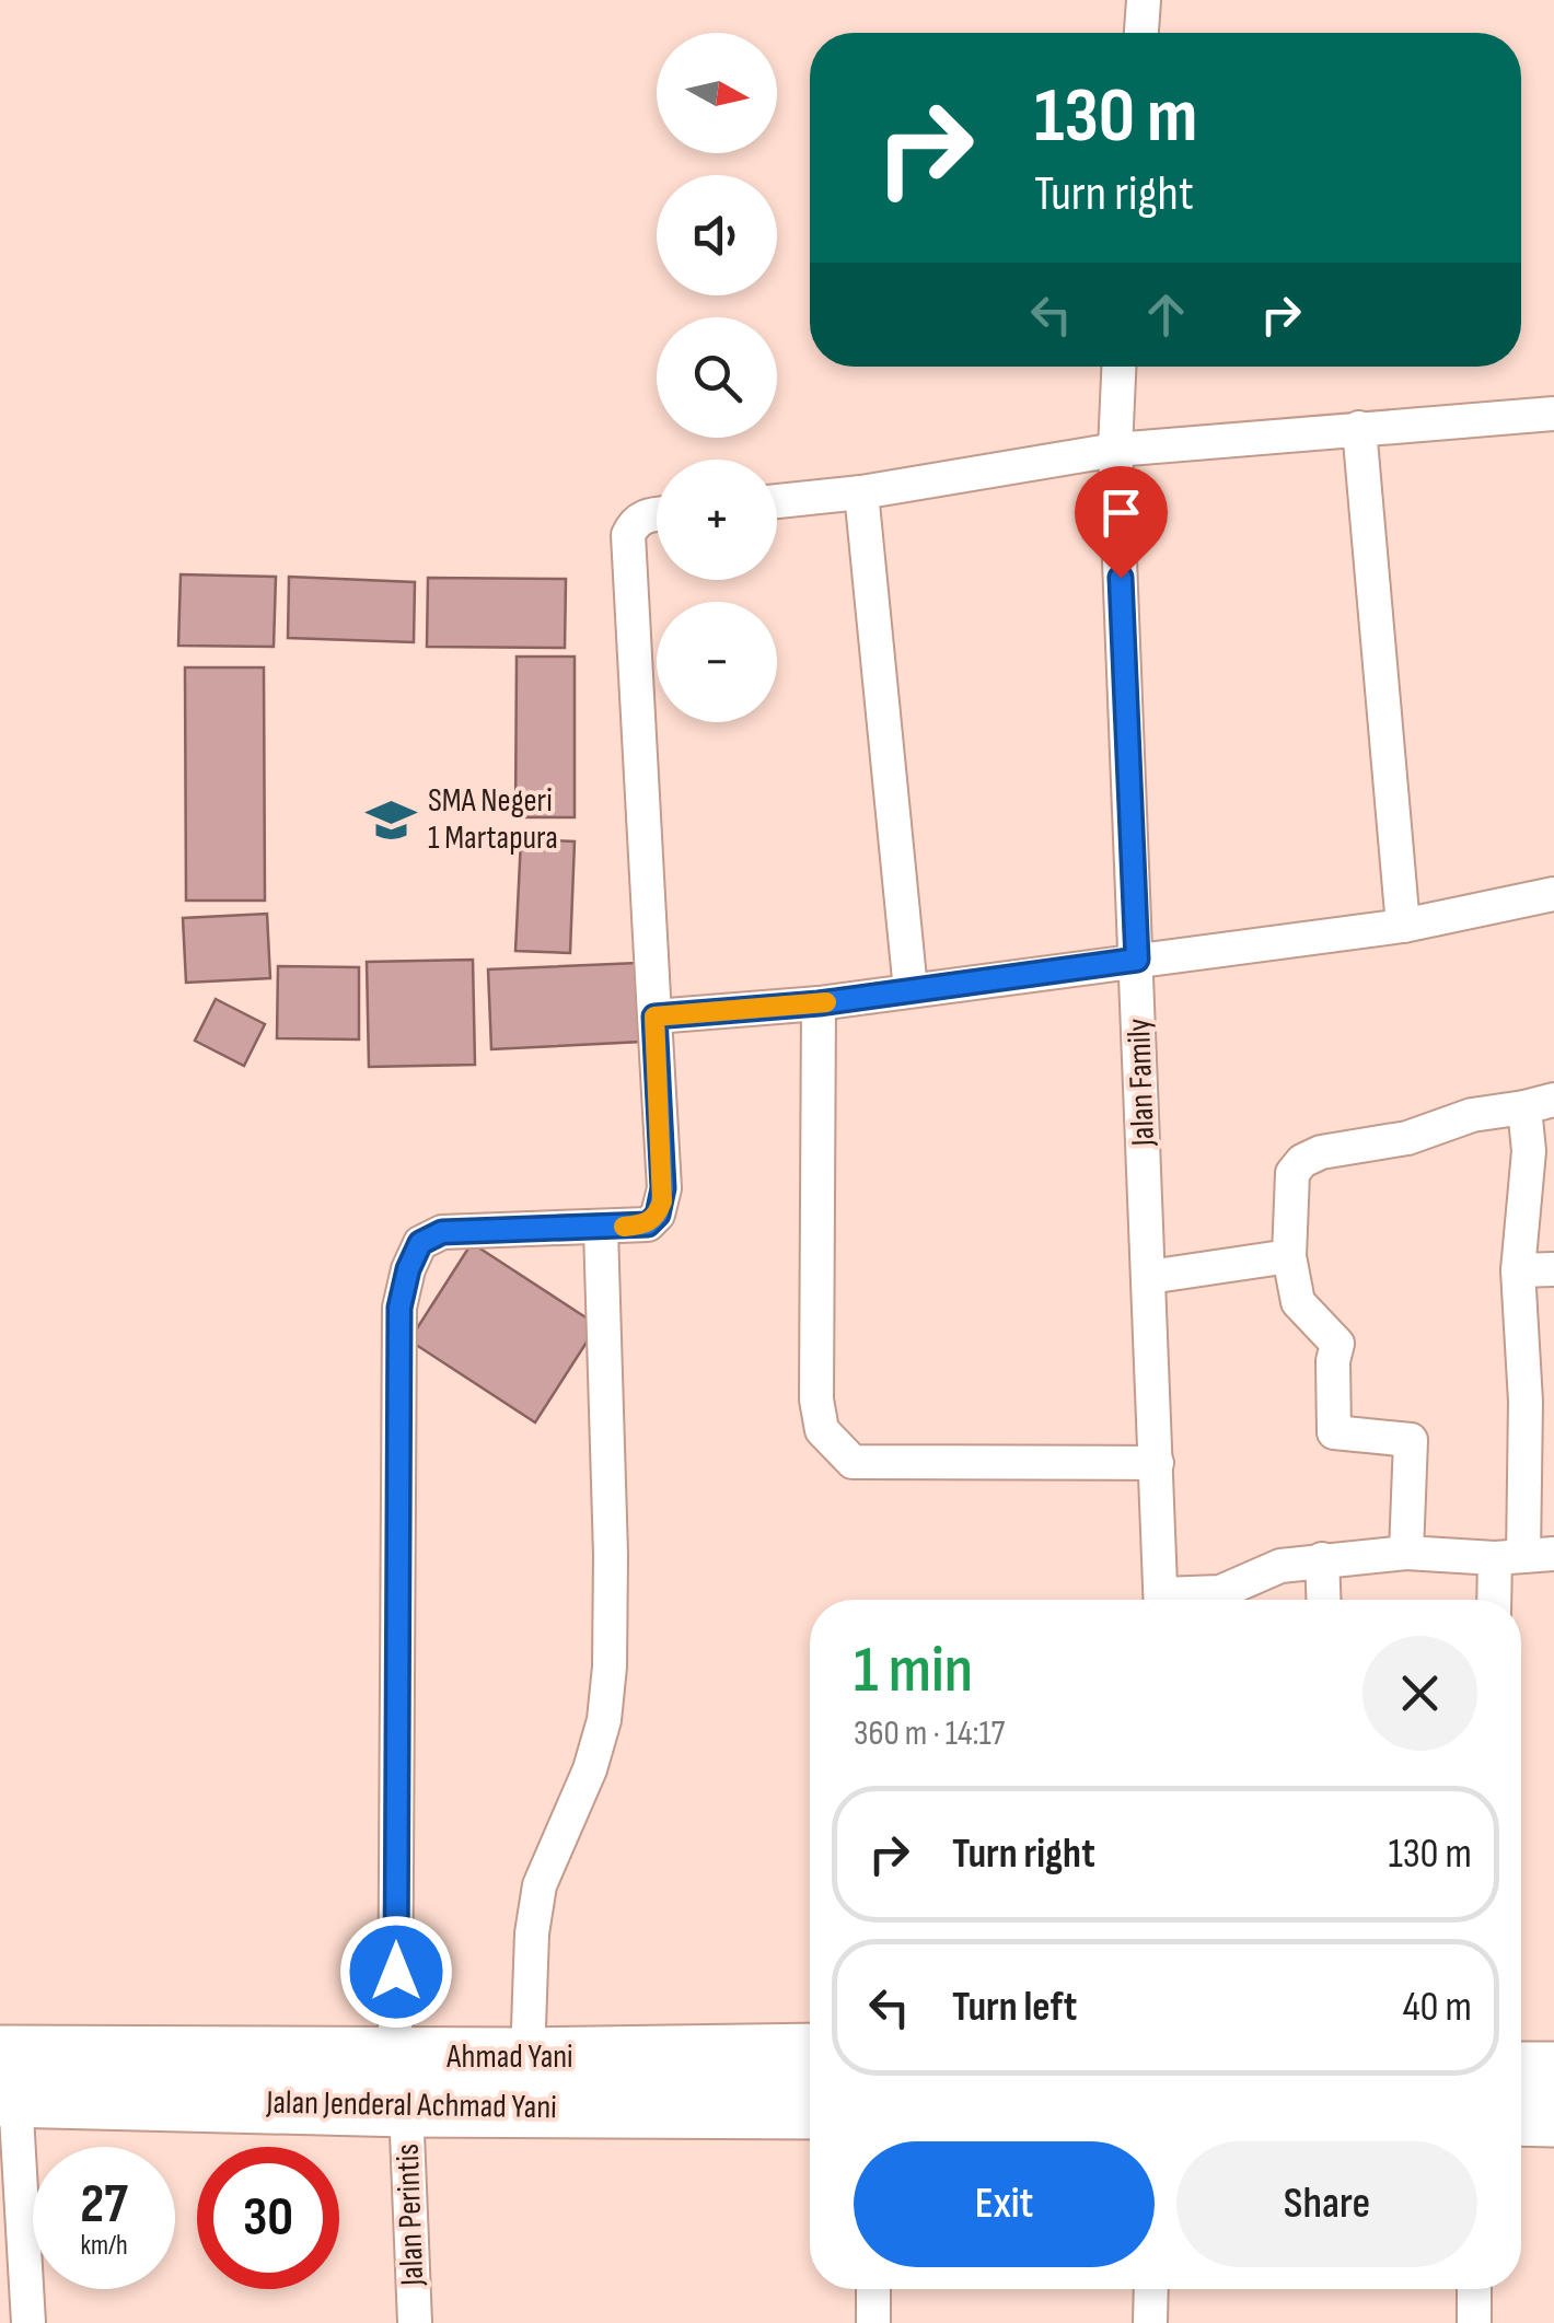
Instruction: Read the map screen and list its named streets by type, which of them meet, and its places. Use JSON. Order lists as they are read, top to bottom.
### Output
{
  "streets": {
    "highway": ["Ahmad Yani", "Jalan Jenderal Achmad Yani"],
    "street": ["Jalan Family", "Jalan Perintis"]
  },
  "crossings": [
    ["Ahmad Yani", "Jalan Jenderal Achmad Yani"],
    ["Ahmad Yani", "Jalan Perintis"],
    ["Jalan Jenderal Achmad Yani", "Jalan Perintis"]
  ],
  "places": {
    "school or university": ["SMA Negeri 1 Martapura"]
  },
  "north": "right",
  "page": {
    "map_buttons": ["+", "−"],
    "turn": ["130 m", "Turn right"],
    "heading": ["1 min", "360 m · 14:17"],
    "list": [
      {
        "name": "Turn right",
        "value": "130 m"
      },
      {
        "name": "Turn left",
        "value": "40 m"
      }
    ],
    "buttons": ["Exit", "Share"],
    "speed": "27 km/h",
    "limit": "30"
  }
}
